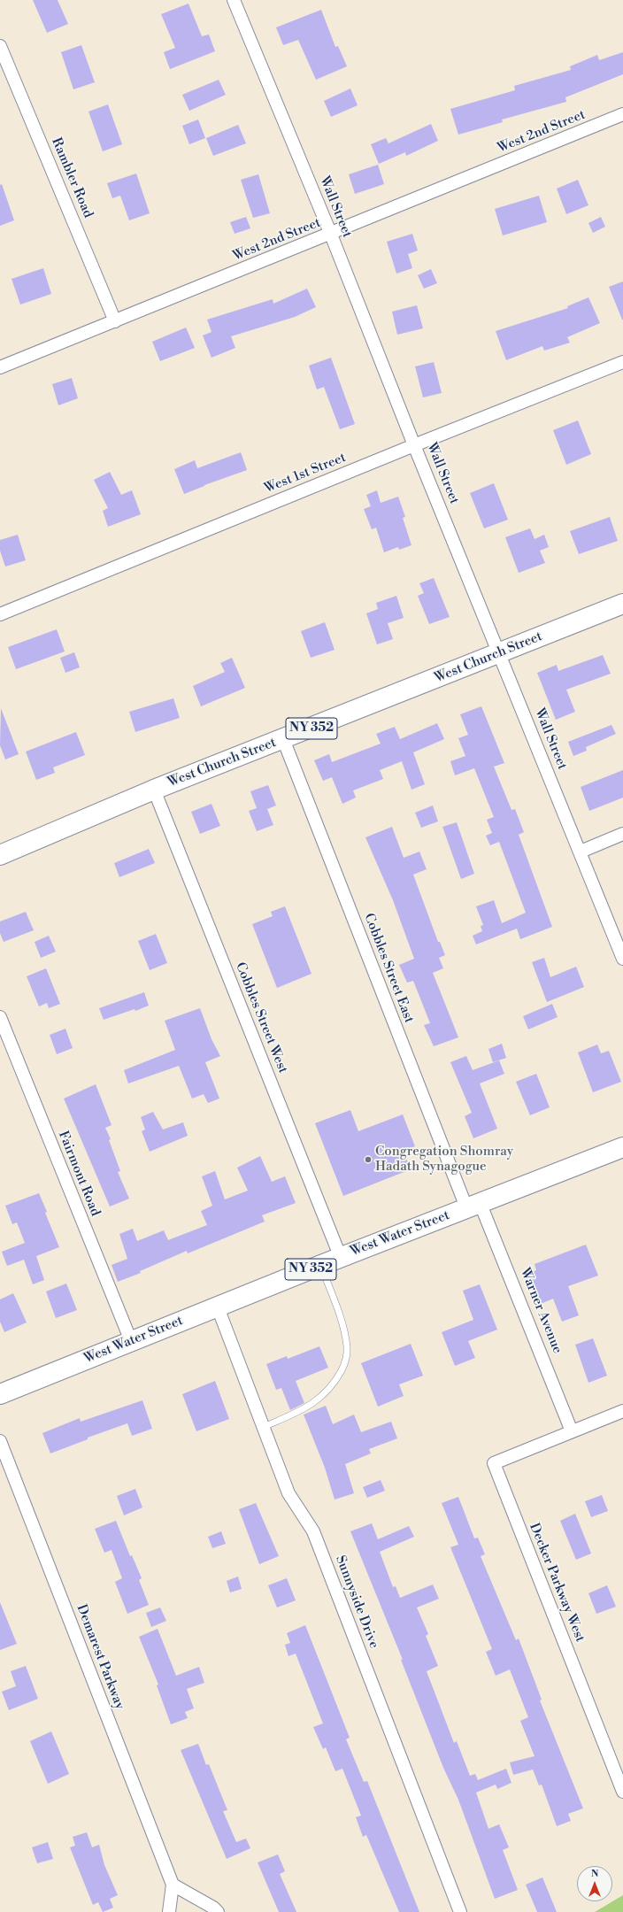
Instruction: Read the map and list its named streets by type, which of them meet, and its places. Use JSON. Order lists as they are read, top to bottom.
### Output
{
  "streets": {
    "main road": ["West Church Street", "NY 352", "West Water Street"],
    "street": [
      "West 2nd Street",
      "Rambler Road",
      "Wall Street",
      "West 1st Street",
      "Cobbles Street East",
      "Cobbles Street West",
      "Fairmont Road",
      "Warner Avenue",
      "Decker Parkway West",
      "Sunnyside Drive",
      "Demarest Parkway"
    ]
  },
  "crossings": [
    ["West 2nd Street", "Rambler Road"],
    ["West 2nd Street", "Wall Street"],
    ["Wall Street", "West 1st Street"],
    ["Wall Street", "West Church Street"],
    ["West Church Street", "Cobbles Street East"],
    ["West Church Street", "Cobbles Street West"],
    ["Cobbles Street East", "West Water Street"],
    ["Cobbles Street East", "Warner Avenue"],
    ["Cobbles Street West", "West Water Street"],
    ["Fairmont Road", "West Water Street"],
    ["West Water Street", "Warner Avenue"],
    ["West Water Street", "Sunnyside Drive"],
    ["Warner Avenue", "Decker Parkway West"]
  ],
  "places": ["Congregation Shomray Hadath Synagogue"],
  "north": "top"
}
